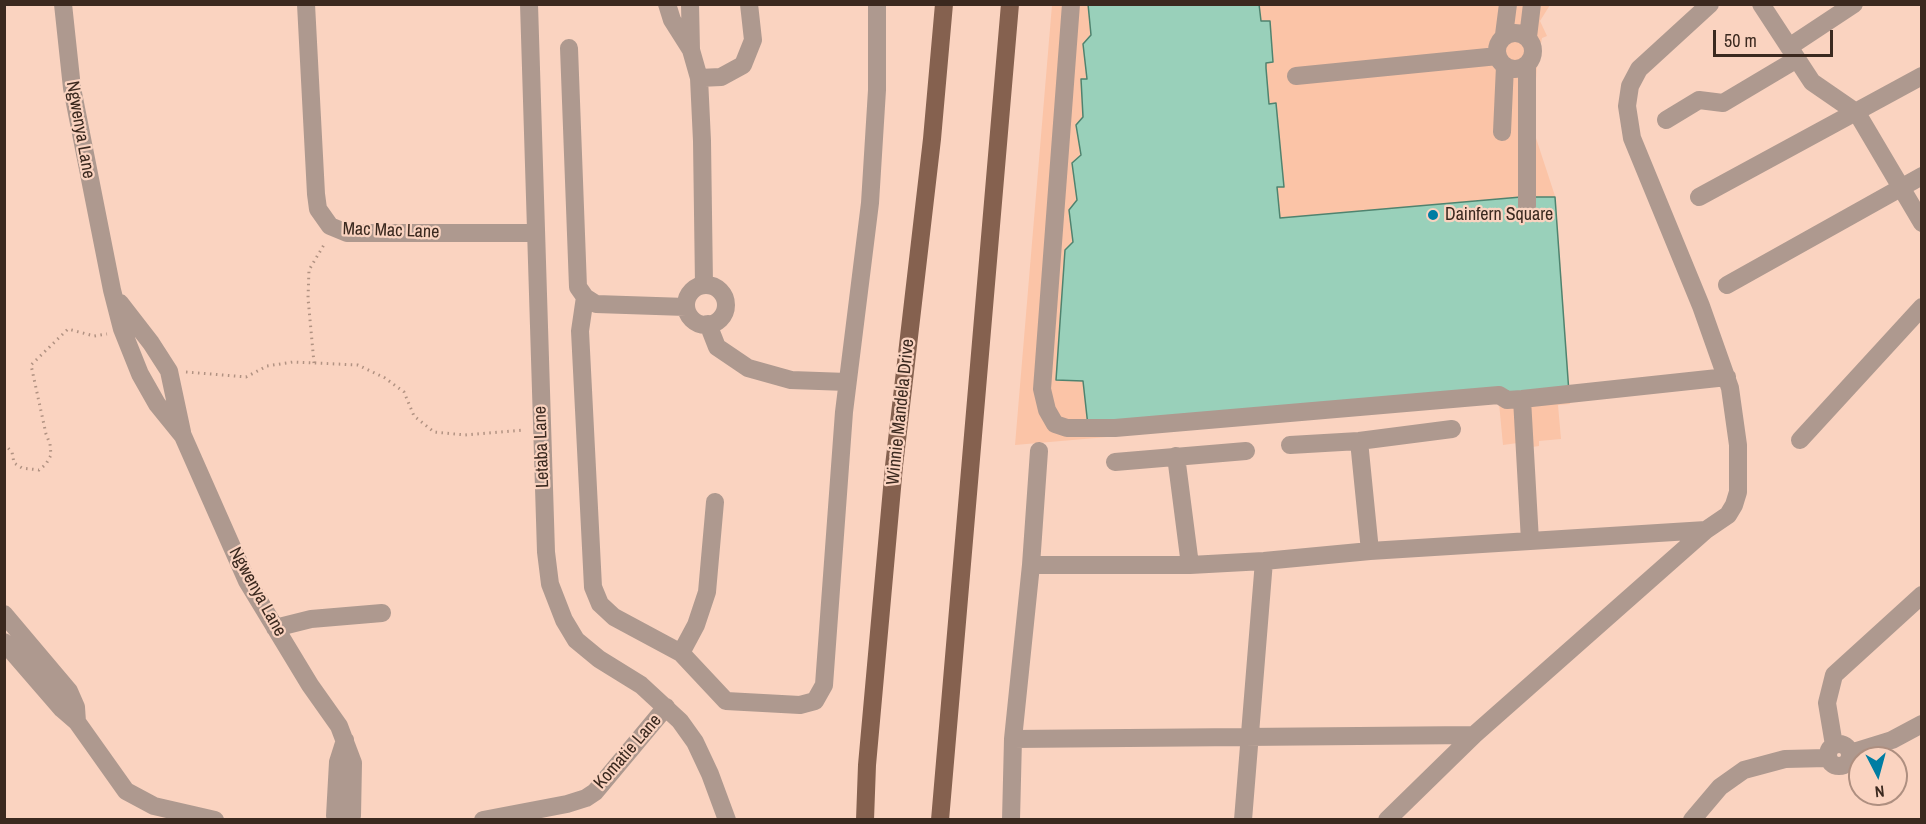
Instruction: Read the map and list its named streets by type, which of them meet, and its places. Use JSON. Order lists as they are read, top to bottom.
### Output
{
  "streets": {
    "main road": ["Winnie Mandela Drive"],
    "street": [
      "Ngwenya Lane",
      "Mac Mac Lane",
      "Letaba Lane",
      "Komatie Lane"
    ]
  },
  "crossings": [
    ["Mac Mac Lane", "Letaba Lane"],
    ["Letaba Lane", "Komatie Lane"]
  ],
  "places": ["Dainfern Square"],
  "scale_bar": "50 m",
  "north": "bottom"
}
